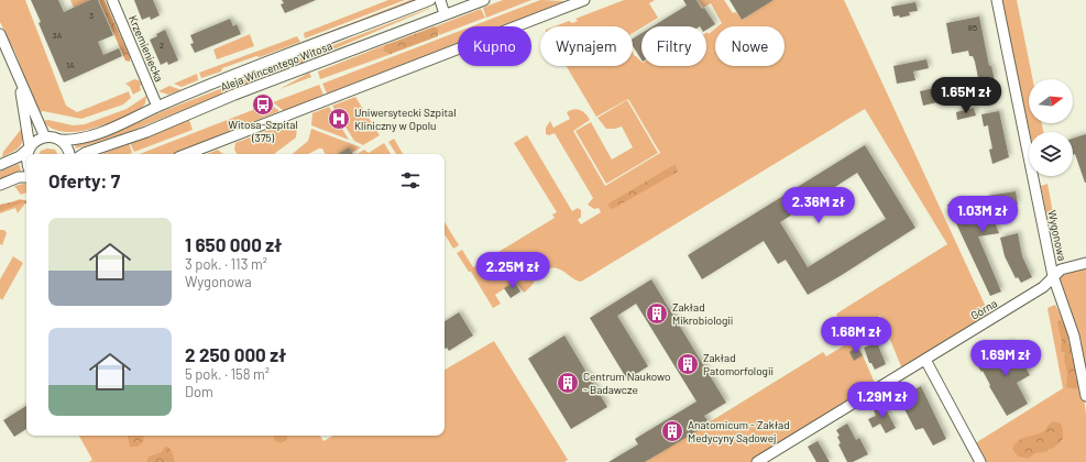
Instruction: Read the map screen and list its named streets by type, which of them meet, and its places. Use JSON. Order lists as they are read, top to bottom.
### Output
{
  "streets": {
    "street": [
      "Krzemieniecka",
      "Aleja Wincentego Witosa",
      "Wygonowa",
      "Górna"
    ]
  },
  "crossings": [
    ["Krzemieniecka", "Aleja Wincentego Witosa"],
    ["Wygonowa", "Górna"]
  ],
  "places": {
    "bus stop": ["Witosa-Szpital (375)"],
    "hospital": ["Uniwersytecki Szpital Kliniczny w Opolu"],
    "building": [
      "Zakład Mikrobiologii",
      "Zakład Patomorfologii",
      "Centrum Naukowo - Badawcze",
      "Anatomicum - Zakład Medycyny Sądowej"
    ]
  },
  "house_numbers": [
    "3",
    "85",
    "3A",
    "2",
    "1A"
  ],
  "north": "right",
  "page": {
    "chip": [
      "Kupno",
      "Wynajem",
      "Filtry",
      "Nowe"
    ],
    "price": [
      "1.65M zł",
      "2.36M zł",
      "1.03M zł",
      "2.25M zł",
      "1.68M zł",
      "1.69M zł",
      "1.29M zł"
    ],
    "heading": "Oferty: 7",
    "list": [
      {
        "name": "1 650 000 zł",
        "note": "3 pok. · 113 m² · Wygonowa"
      },
      {
        "name": "2 250 000 zł",
        "note": "5 pok. · 158 m² · Dom"
      }
    ]
  }
}
